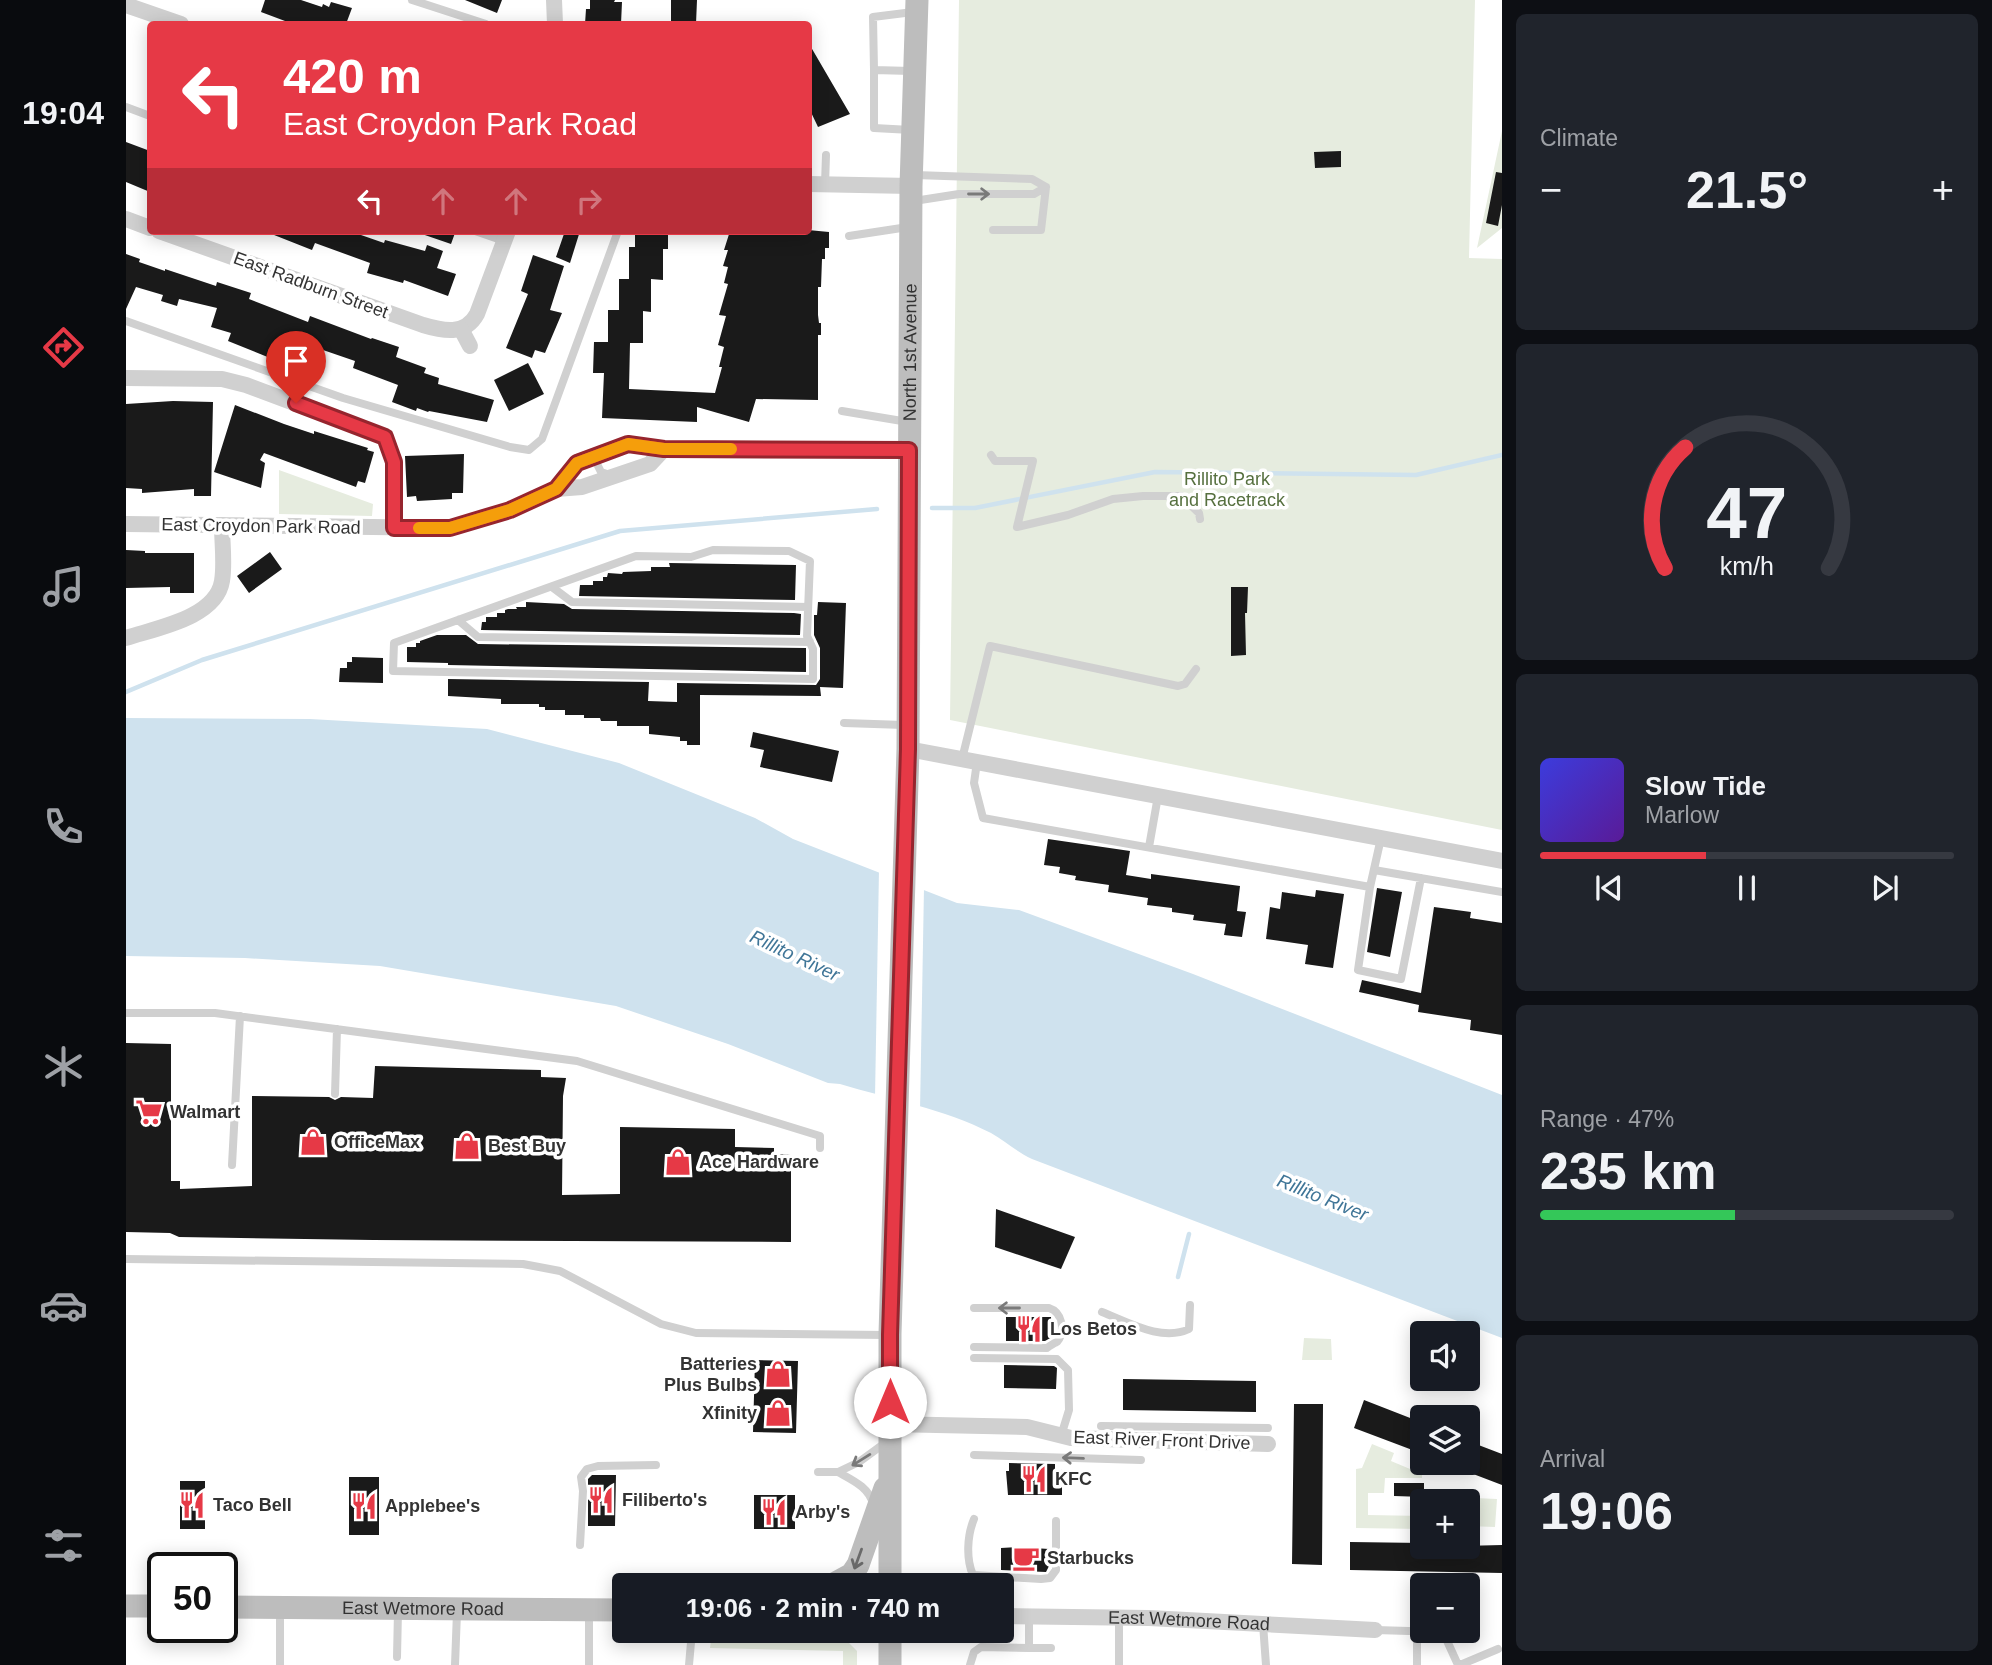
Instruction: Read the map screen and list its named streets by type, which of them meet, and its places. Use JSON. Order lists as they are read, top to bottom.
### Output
{
  "streets": {
    "main road": ["North 1st Avenue", "East Wetmore Road"],
    "street": ["East Radburn Street", "East Croydon Park Road", "East River Front Drive"]
  },
  "crossings": [
    ["North 1st Avenue", "East Croydon Park Road"],
    ["North 1st Avenue", "East River Front Drive"]
  ],
  "water": ["Rillito River"],
  "parks": ["Rillito Park and Racetrack"],
  "places": {
    "supermarket": ["Walmart"],
    "shop": [
      "OfficeMax",
      "Best Buy",
      "Ace Hardware",
      "Batteries Plus Bulbs",
      "Xfinity"
    ],
    "restaurant": [
      "Los Betos",
      "KFC",
      "Filiberto's",
      "Taco Bell",
      "Applebee's",
      "Arby's"
    ],
    "cafe": ["Starbucks"]
  },
  "page": {
    "tabs": "19:04",
    "tile": [
      "Climate",
      ["Range · 47%", "235 km"],
      ["Arrival", "19:06"]
    ],
    "turn": ["420 m", "East Croydon Park Road"],
    "heat": ["−", "21.5°", "+"],
    "song": ["Slow Tide", "Marlow"],
    "map_buttons": ["+", "−"],
    "limit": "50",
    "trip": "19:06 · 2 min · 740 m",
    "gauge": ["47", "km/h"]
  }
}
